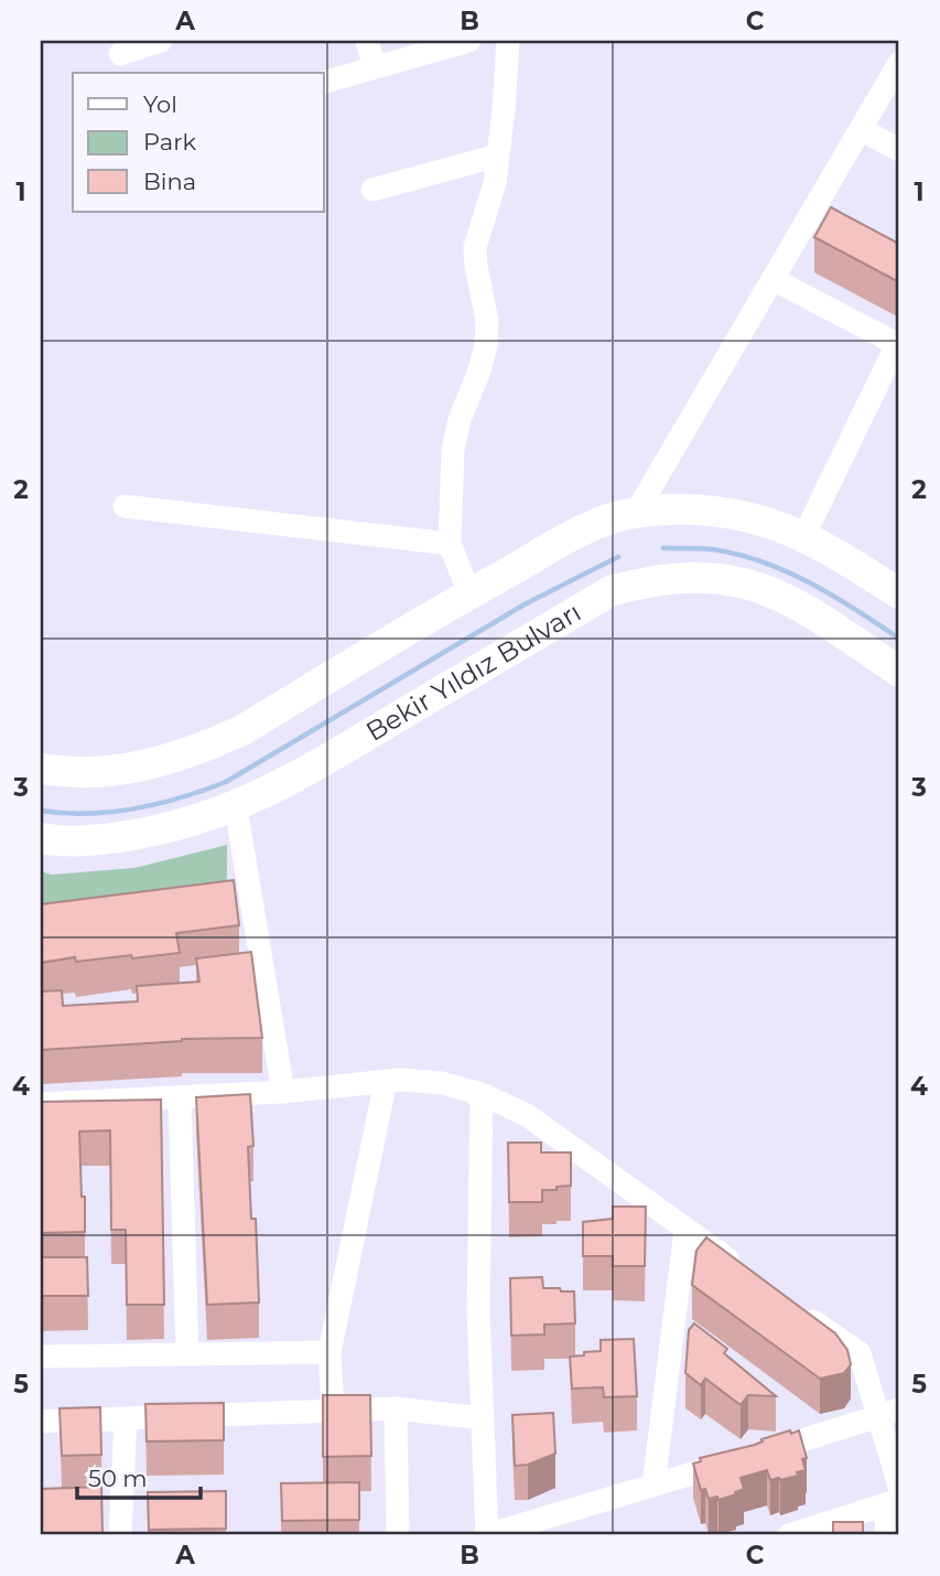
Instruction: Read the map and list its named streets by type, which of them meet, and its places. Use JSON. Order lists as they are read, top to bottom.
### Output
{
  "streets": {
    "main road": ["Bekir Yıldız Bulvarı"]
  },
  "legend": ["Yol", "Park", "Bina"],
  "scale_bar": "50 m",
  "grid": {
    "columns": ["A", "B", "C"],
    "rows": [
      "1",
      "2",
      "3",
      "4",
      "5"
    ]
  }
}
